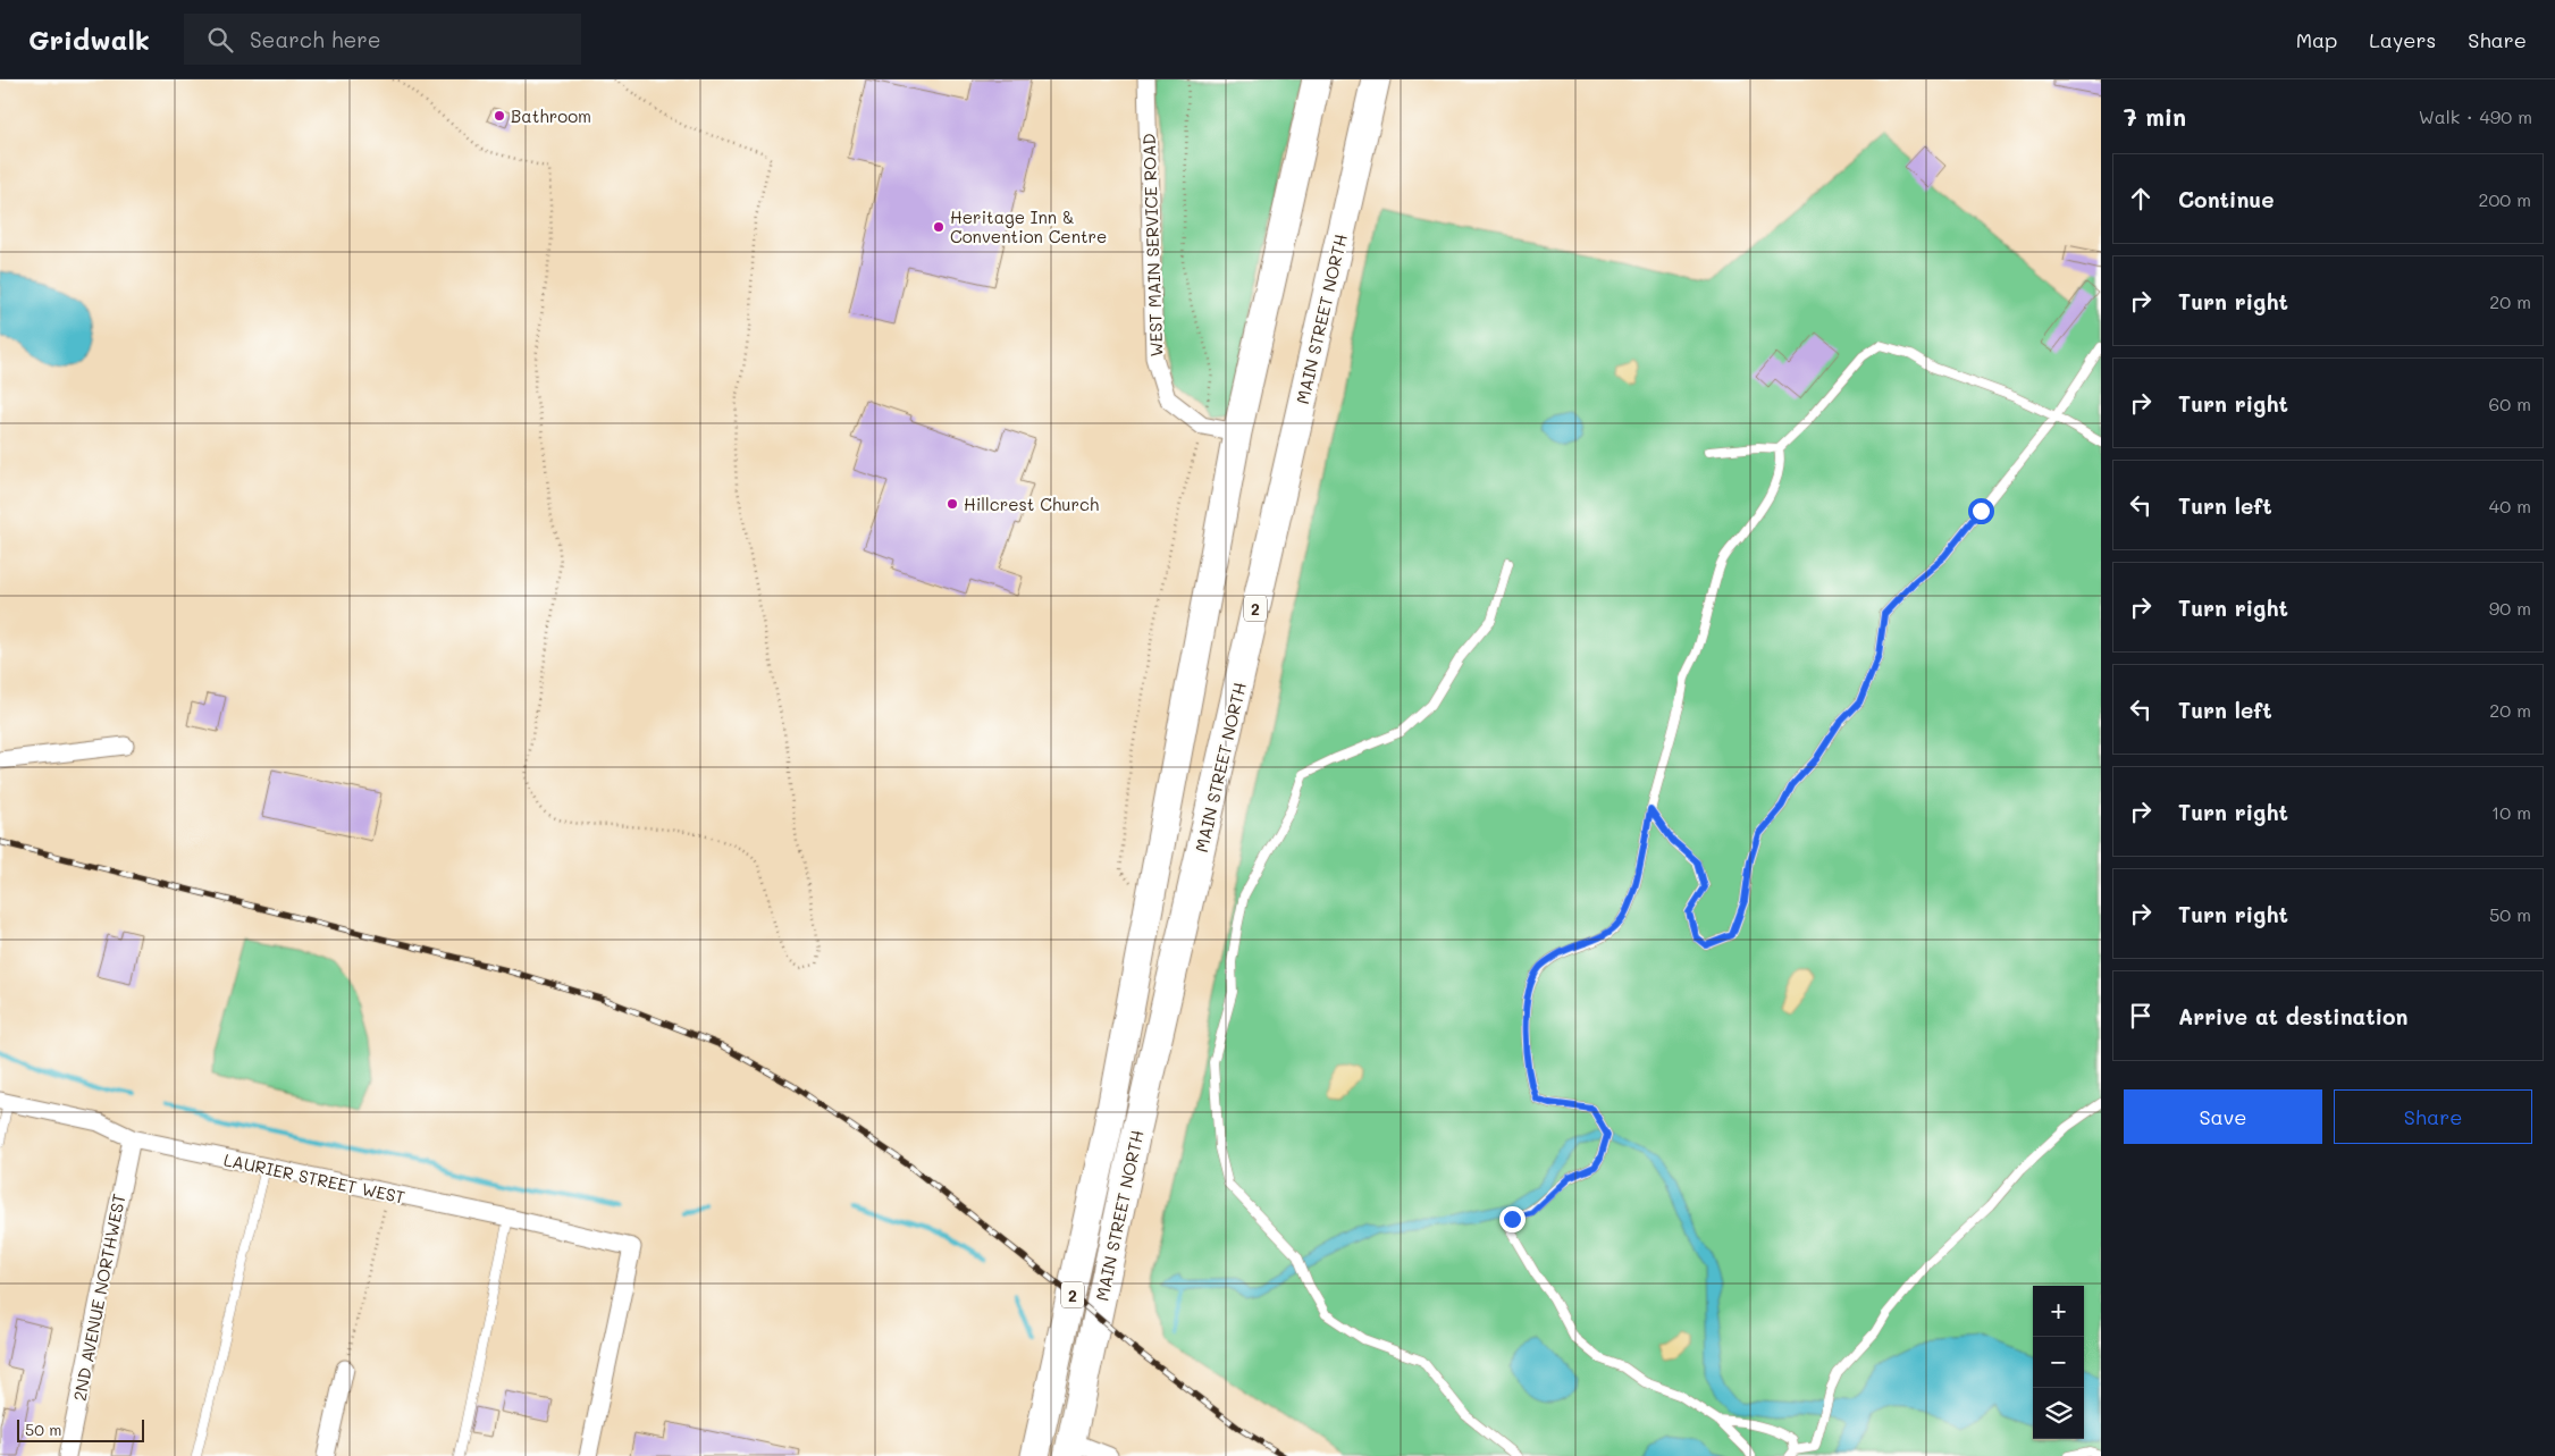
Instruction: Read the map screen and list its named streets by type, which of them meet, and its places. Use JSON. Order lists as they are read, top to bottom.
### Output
{
  "streets": {
    "main road": ["MAIN STREET NORTH", "2"],
    "street": ["WEST MAIN SERVICE ROAD", "LAURIER STREET WEST", "2ND AVENUE NORTHWEST"]
  },
  "crossings": [
    ["WEST MAIN SERVICE ROAD", "MAIN STREET NORTH"],
    ["LAURIER STREET WEST", "2ND AVENUE NORTHWEST"]
  ],
  "places": ["Bathroom", "Heritage Inn & Convention Centre", "Hillcrest Church"],
  "scale_bar": "50 m",
  "page": {
    "header": "Gridwalk",
    "search": "Search here",
    "nav": ["Map", "Layers", "Share"],
    "heading": ["7 min", "Walk · 490 m"],
    "list": [
      ["Continue", "200 m"],
      ["Turn right", "20 m"],
      ["Turn right", "60 m"],
      ["Turn left", "40 m"],
      ["Turn right", "90 m"],
      ["Turn left", "20 m"],
      ["Turn right", "10 m"],
      ["Turn right", "50 m"],
      "Arrive at destination"
    ],
    "buttons": ["Save", "Share"],
    "map_buttons": ["+", "−"],
    "scale": "50 m"
  }
}
